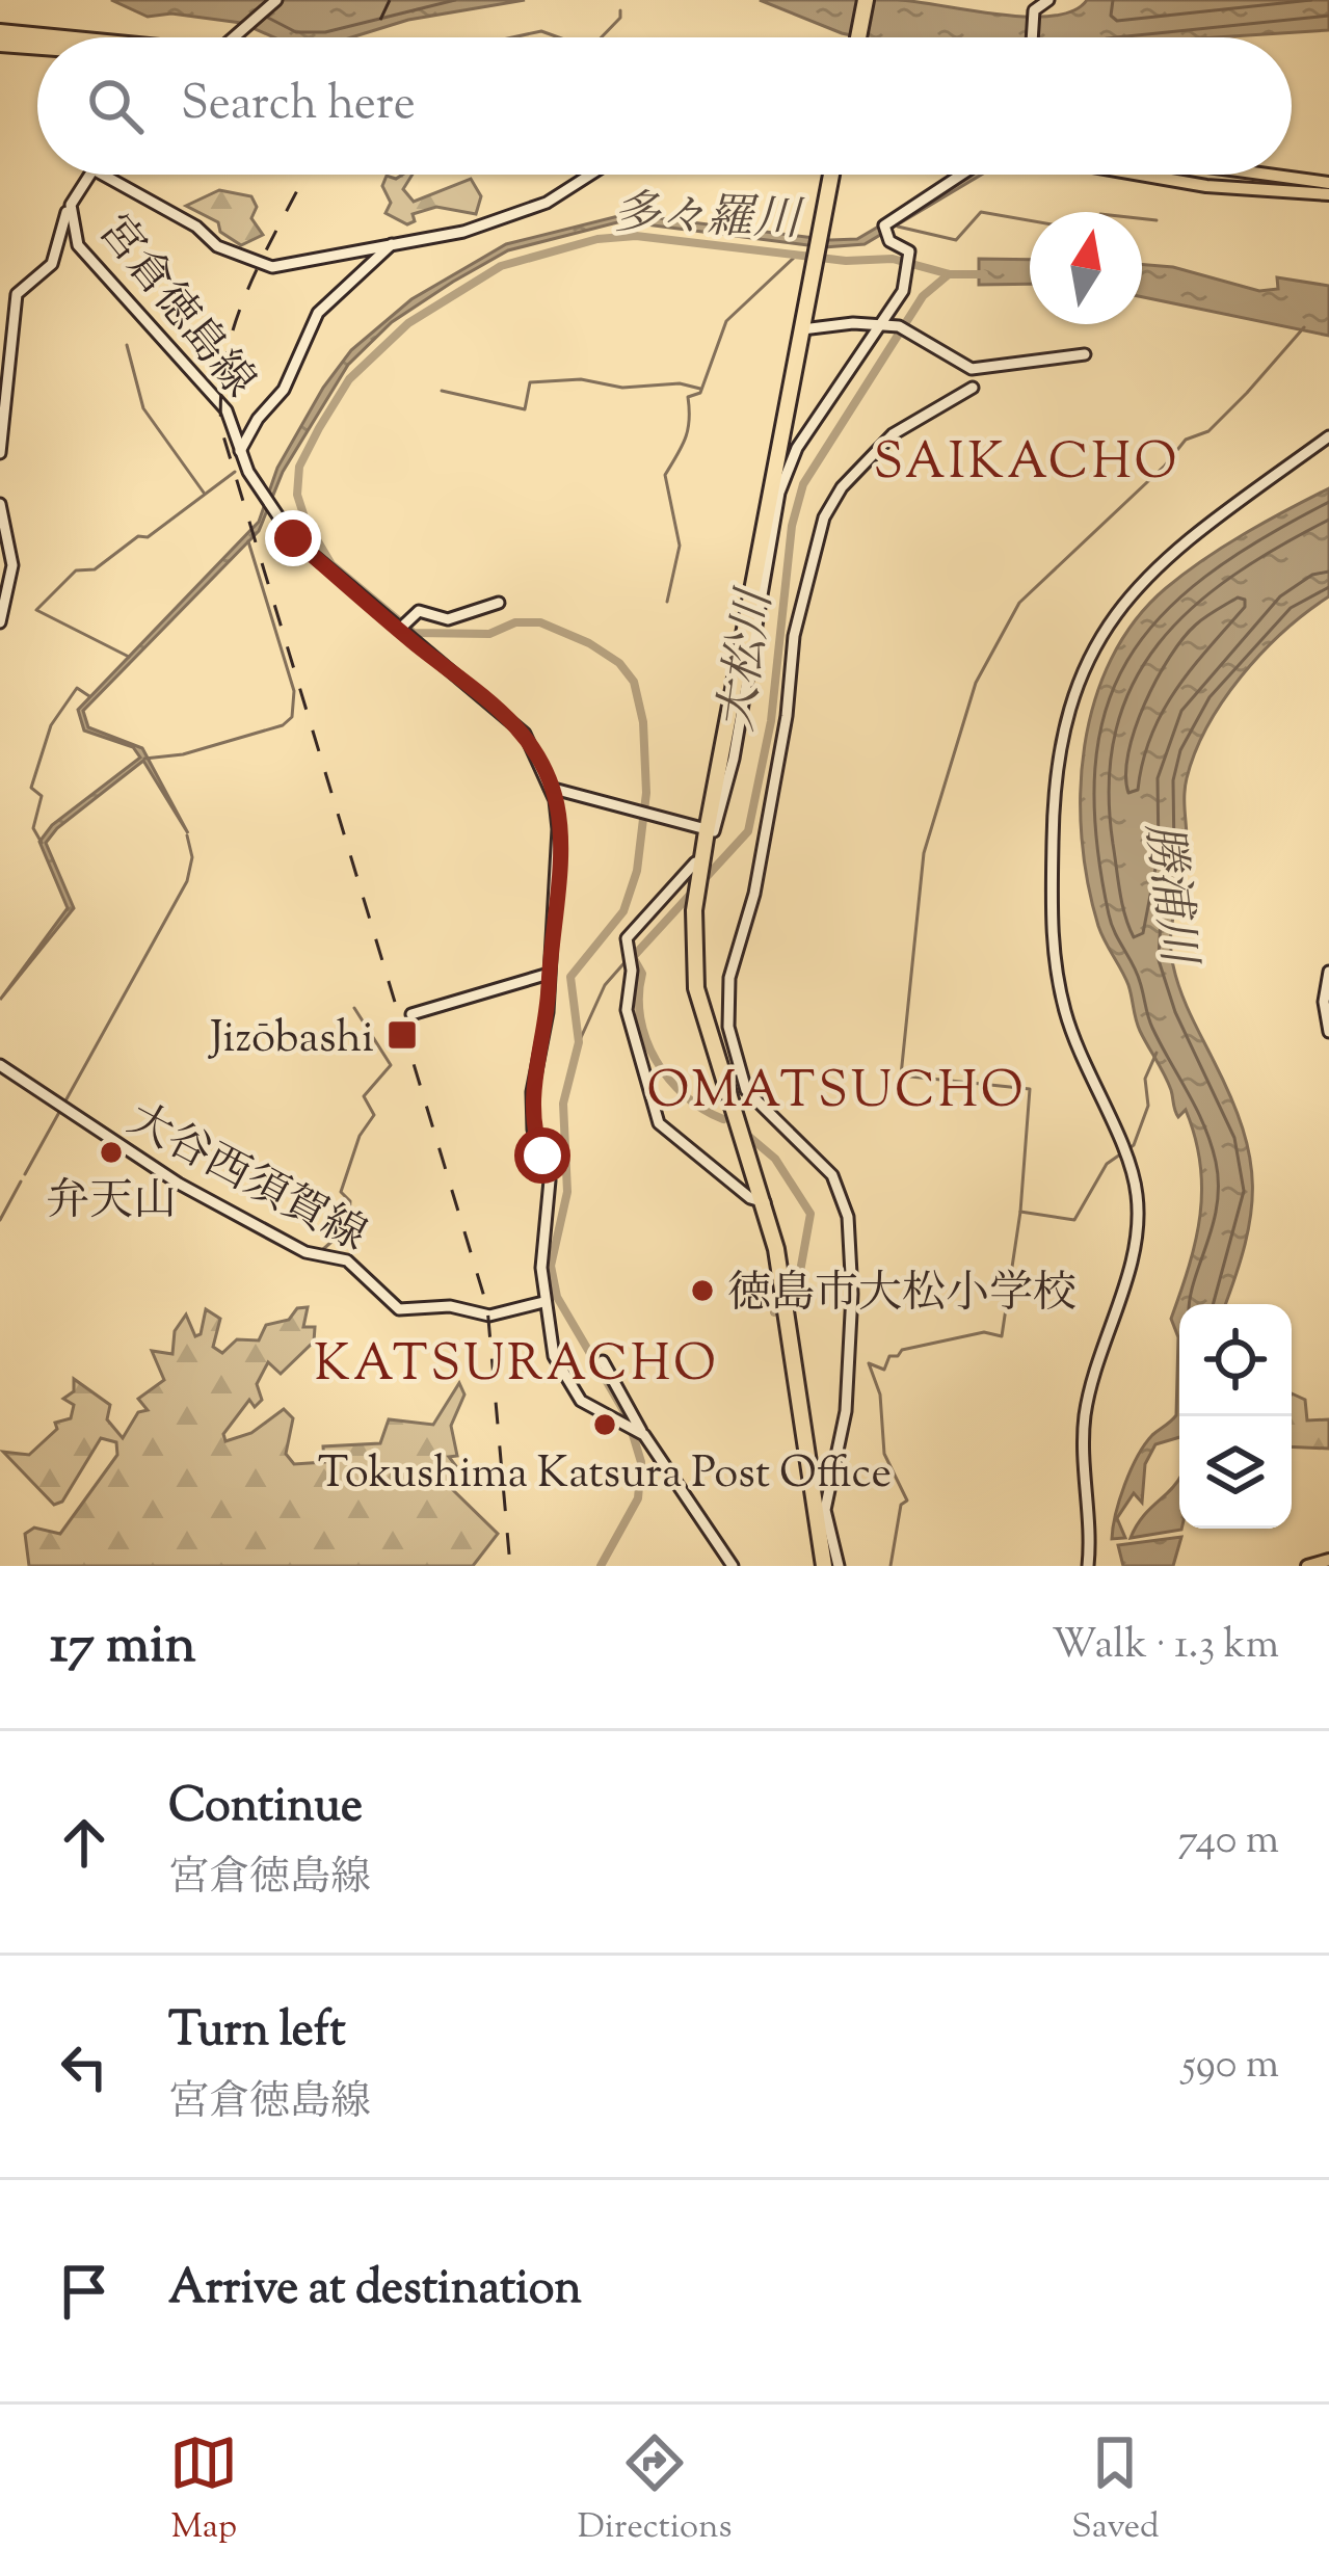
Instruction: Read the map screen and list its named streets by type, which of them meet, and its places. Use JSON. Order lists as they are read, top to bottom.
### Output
{
  "streets": {
    "main road": ["宮倉徳島線", "大谷西須賀線"]
  },
  "crossings": [
    ["宮倉徳島線", "大谷西須賀線"]
  ],
  "districts": ["SAIKACHO", "OMATSUCHO", "KATSURACHO"],
  "water": ["多々羅川", "大松川", "勝浦川"],
  "places": {
    "transit": ["Jizōbashi"],
    "other": ["弁天山", "徳島市大松小学校", "Tokushima Katsura Post Office"]
  },
  "north": "top",
  "page": {
    "search": "Search here",
    "heading": ["17 min", "Walk · 1.3 km"],
    "list": [
      ["Continue", "宮倉徳島線", "740 m"],
      ["Turn left", "宮倉徳島線", "590 m"],
      "Arrive at destination"
    ],
    "nav": ["Map", "Directions", "Saved"]
  }
}
